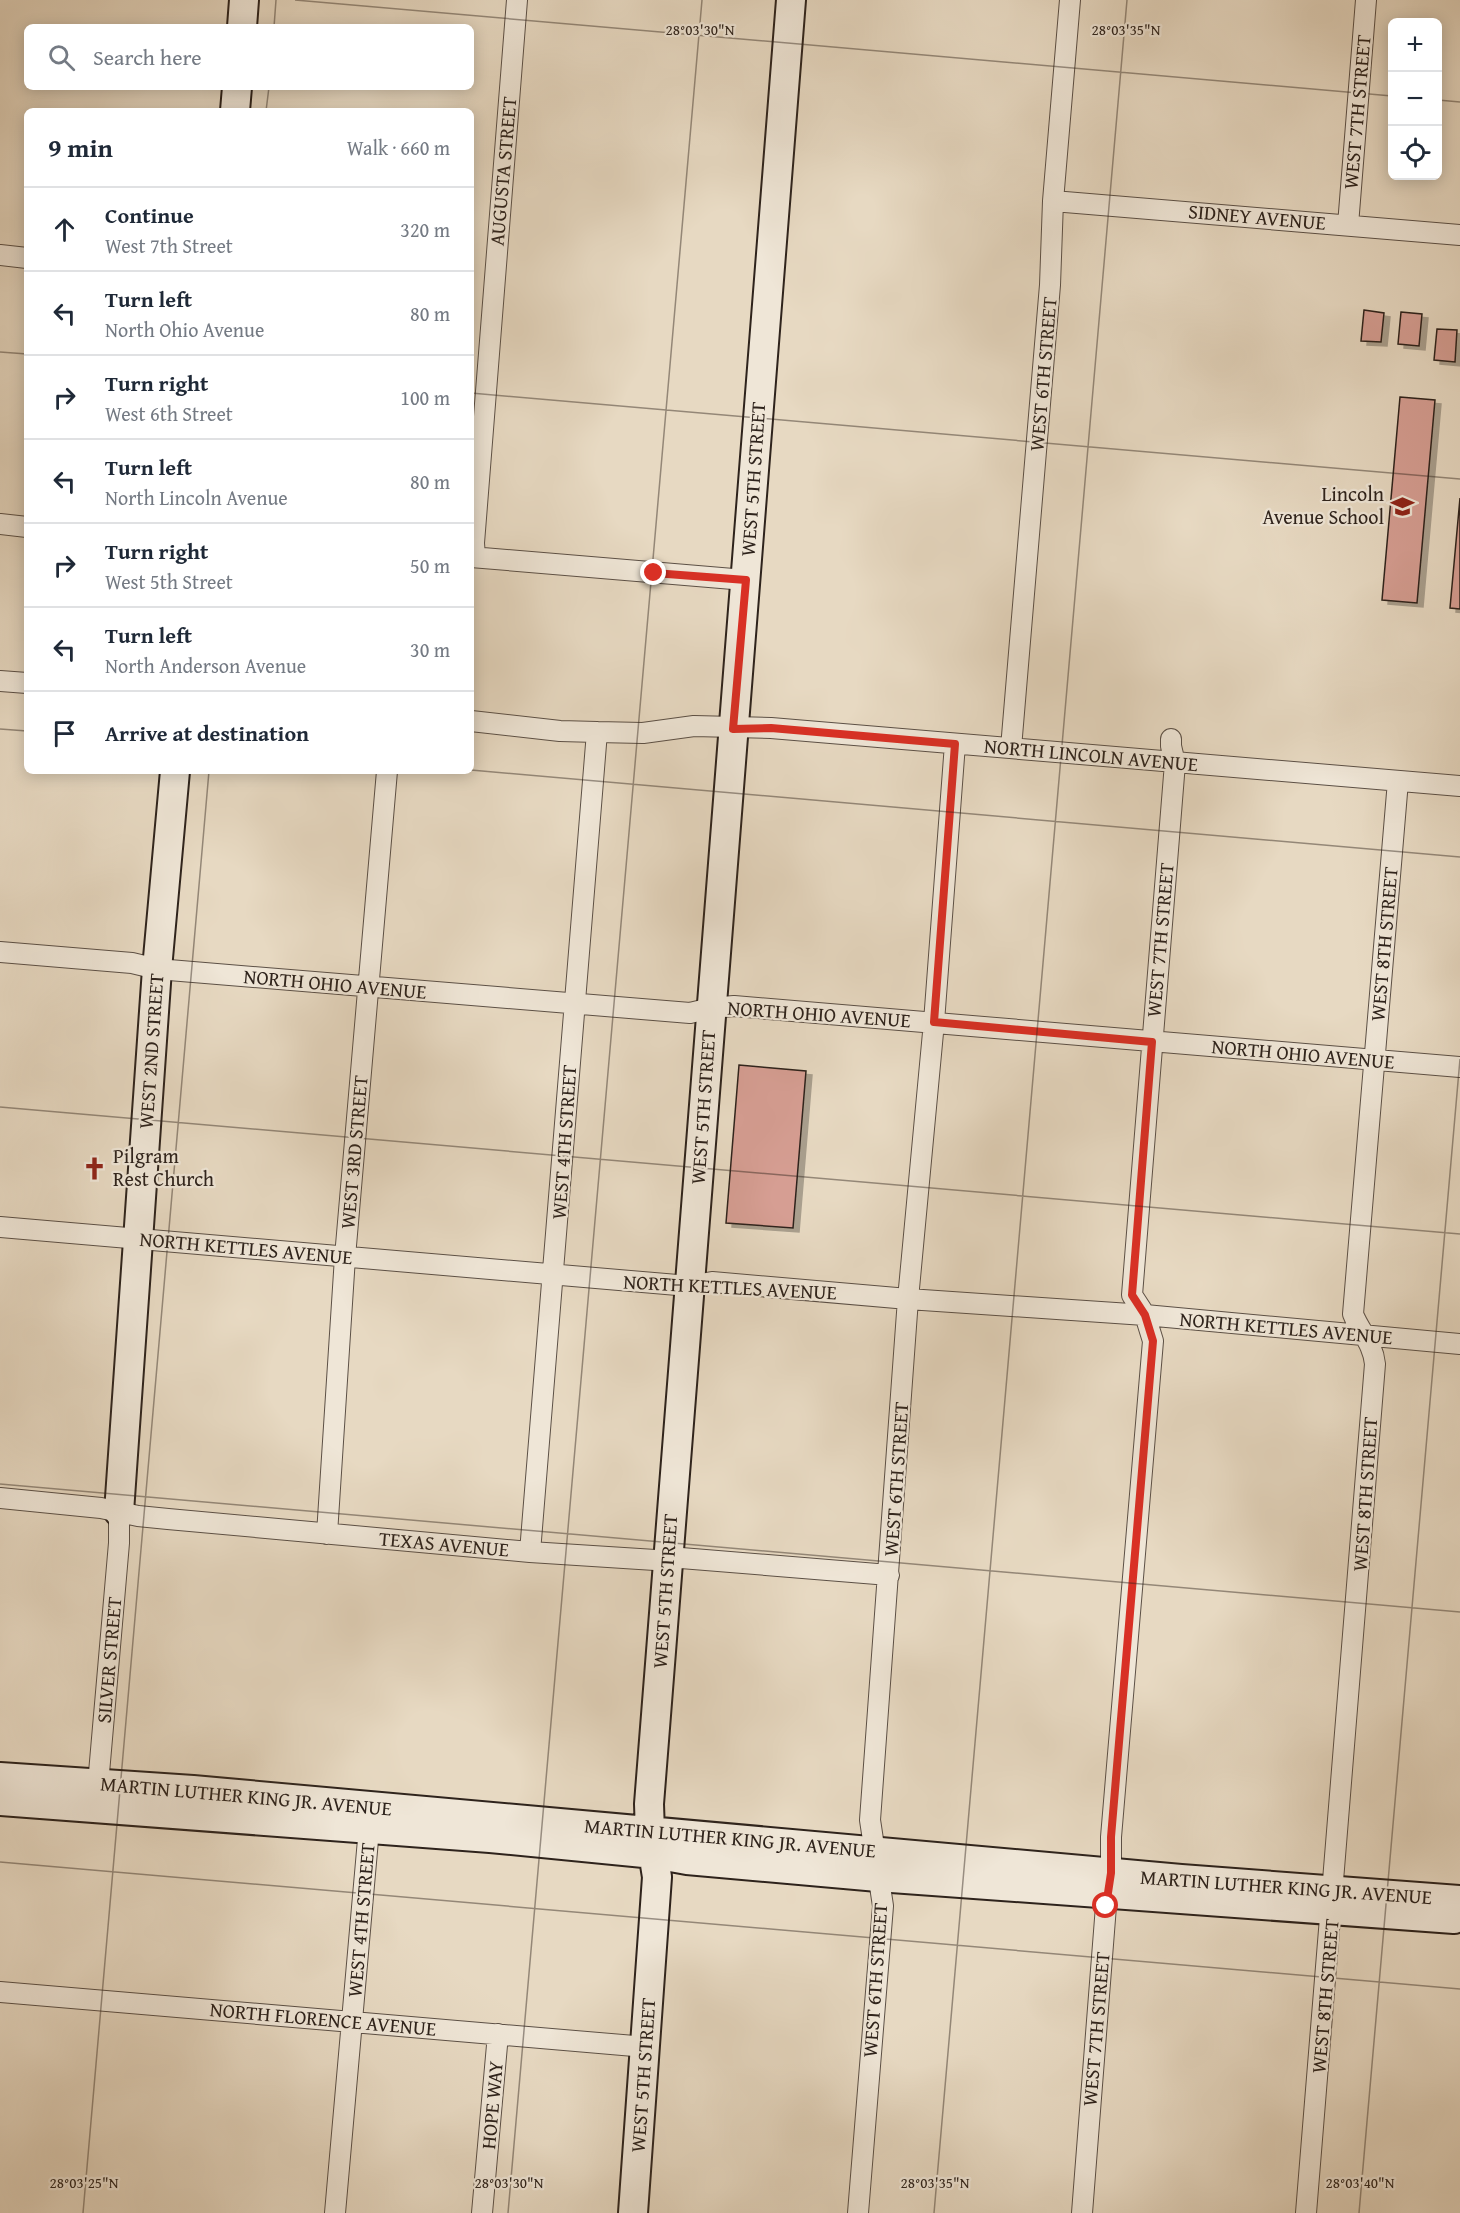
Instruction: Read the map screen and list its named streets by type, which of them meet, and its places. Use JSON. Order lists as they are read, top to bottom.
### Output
{
  "streets": {
    "street": [
      "WEST 7TH STREET",
      "AUGUSTA STREET",
      "SIDNEY AVENUE",
      "WEST 6TH STREET",
      "WEST 5TH STREET",
      "NORTH LINCOLN AVENUE",
      "WEST 8TH STREET",
      "NORTH OHIO AVENUE",
      "WEST 2ND STREET",
      "WEST 4TH STREET",
      "WEST 3RD STREET",
      "NORTH KETTLES AVENUE",
      "TEXAS AVENUE",
      "SILVER STREET",
      "MARTIN LUTHER KING JR. AVENUE",
      "NORTH FLORENCE AVENUE",
      "HOPE WAY"
    ]
  },
  "crossings": [
    ["WEST 7TH STREET", "SIDNEY AVENUE"],
    ["WEST 7TH STREET", "NORTH LINCOLN AVENUE"],
    ["WEST 7TH STREET", "NORTH OHIO AVENUE"],
    ["WEST 7TH STREET", "NORTH KETTLES AVENUE"],
    ["WEST 7TH STREET", "MARTIN LUTHER KING JR. AVENUE"],
    ["SIDNEY AVENUE", "WEST 6TH STREET"],
    ["WEST 6TH STREET", "NORTH LINCOLN AVENUE"],
    ["WEST 6TH STREET", "NORTH OHIO AVENUE"],
    ["WEST 6TH STREET", "NORTH KETTLES AVENUE"],
    ["WEST 6TH STREET", "TEXAS AVENUE"],
    ["WEST 6TH STREET", "MARTIN LUTHER KING JR. AVENUE"],
    ["WEST 5TH STREET", "NORTH LINCOLN AVENUE"],
    ["WEST 5TH STREET", "NORTH OHIO AVENUE"],
    ["WEST 5TH STREET", "NORTH KETTLES AVENUE"],
    ["WEST 5TH STREET", "TEXAS AVENUE"],
    ["WEST 5TH STREET", "MARTIN LUTHER KING JR. AVENUE"],
    ["WEST 5TH STREET", "NORTH FLORENCE AVENUE"],
    ["NORTH LINCOLN AVENUE", "WEST 8TH STREET"],
    ["NORTH LINCOLN AVENUE", "WEST 4TH STREET"],
    ["WEST 8TH STREET", "NORTH OHIO AVENUE"],
    ["WEST 8TH STREET", "NORTH KETTLES AVENUE"],
    ["WEST 8TH STREET", "MARTIN LUTHER KING JR. AVENUE"],
    ["NORTH OHIO AVENUE", "WEST 2ND STREET"],
    ["NORTH OHIO AVENUE", "WEST 4TH STREET"],
    ["NORTH OHIO AVENUE", "WEST 3RD STREET"],
    ["WEST 2ND STREET", "NORTH KETTLES AVENUE"],
    ["WEST 2ND STREET", "TEXAS AVENUE"],
    ["WEST 2ND STREET", "SILVER STREET"],
    ["WEST 4TH STREET", "NORTH KETTLES AVENUE"],
    ["WEST 4TH STREET", "TEXAS AVENUE"],
    ["WEST 4TH STREET", "MARTIN LUTHER KING JR. AVENUE"],
    ["WEST 4TH STREET", "NORTH FLORENCE AVENUE"],
    ["WEST 3RD STREET", "NORTH KETTLES AVENUE"],
    ["WEST 3RD STREET", "TEXAS AVENUE"],
    ["TEXAS AVENUE", "SILVER STREET"],
    ["SILVER STREET", "MARTIN LUTHER KING JR. AVENUE"],
    ["NORTH FLORENCE AVENUE", "HOPE WAY"]
  ],
  "places": {
    "school or university": ["Lincoln Avenue School"],
    "church": ["Pilgram Rest Church"]
  },
  "page": {
    "map_buttons": ["+", "−"],
    "search": "Search here",
    "heading": ["9 min", "Walk · 660 m"],
    "list": [
      ["Continue", "West 7th Street", "320 m"],
      ["Turn left", "North Ohio Avenue", "80 m"],
      ["Turn right", "West 6th Street", "100 m"],
      ["Turn left", "North Lincoln Avenue", "80 m"],
      ["Turn right", "West 5th Street", "50 m"],
      ["Turn left", "North Anderson Avenue", "30 m"],
      "Arrive at destination"
    ]
  },
  "coordinates": [
    "28°03'30\"N",
    "28°03'35\"N",
    "28°03'25\"N",
    "28°03'40\"N"
  ]
}
